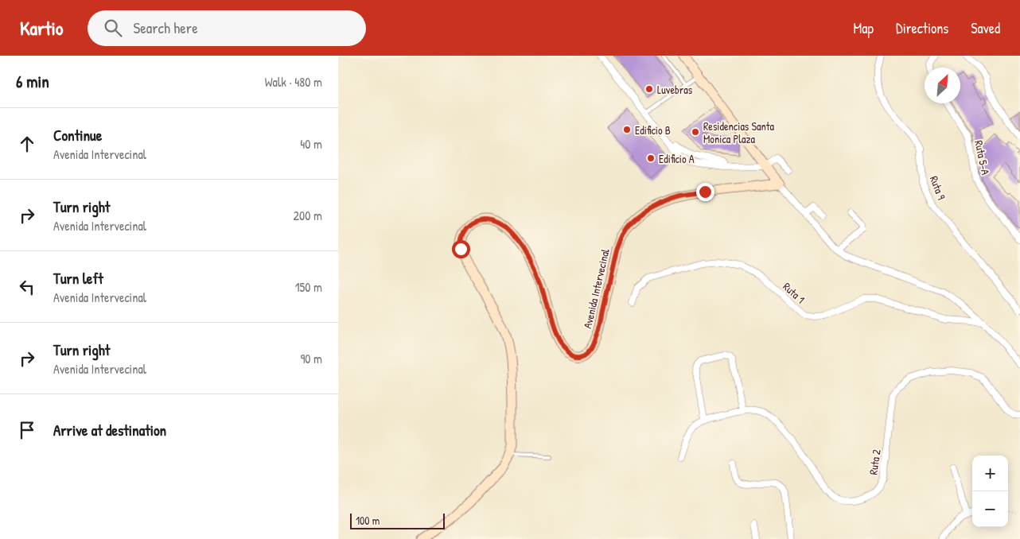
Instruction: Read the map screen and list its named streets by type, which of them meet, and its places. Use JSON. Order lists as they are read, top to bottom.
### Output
{
  "streets": {
    "main road": ["Avenida Intervecinal"],
    "street": [
      "Ruta 5-A",
      "Ruta 9",
      "Ruta 1",
      "Ruta 2"
    ]
  },
  "places": [
    "Luvebras",
    "Edificio B",
    "Residencias Santa Monica Plaza",
    "Edificio A"
  ],
  "scale_bar": "100 m",
  "north": "top right",
  "page": {
    "header": "Kartio",
    "search": "Search here",
    "nav": ["Map", "Directions", "Saved"],
    "heading": ["6 min", "Walk · 480 m"],
    "list": [
      ["Continue", "Avenida Intervecinal", "40 m"],
      ["Turn right", "Avenida Intervecinal", "200 m"],
      ["Turn left", "Avenida Intervecinal", "150 m"],
      ["Turn right", "Avenida Intervecinal", "90 m"],
      "Arrive at destination"
    ],
    "map_buttons": ["+", "−"],
    "scale": "100 m"
  }
}
